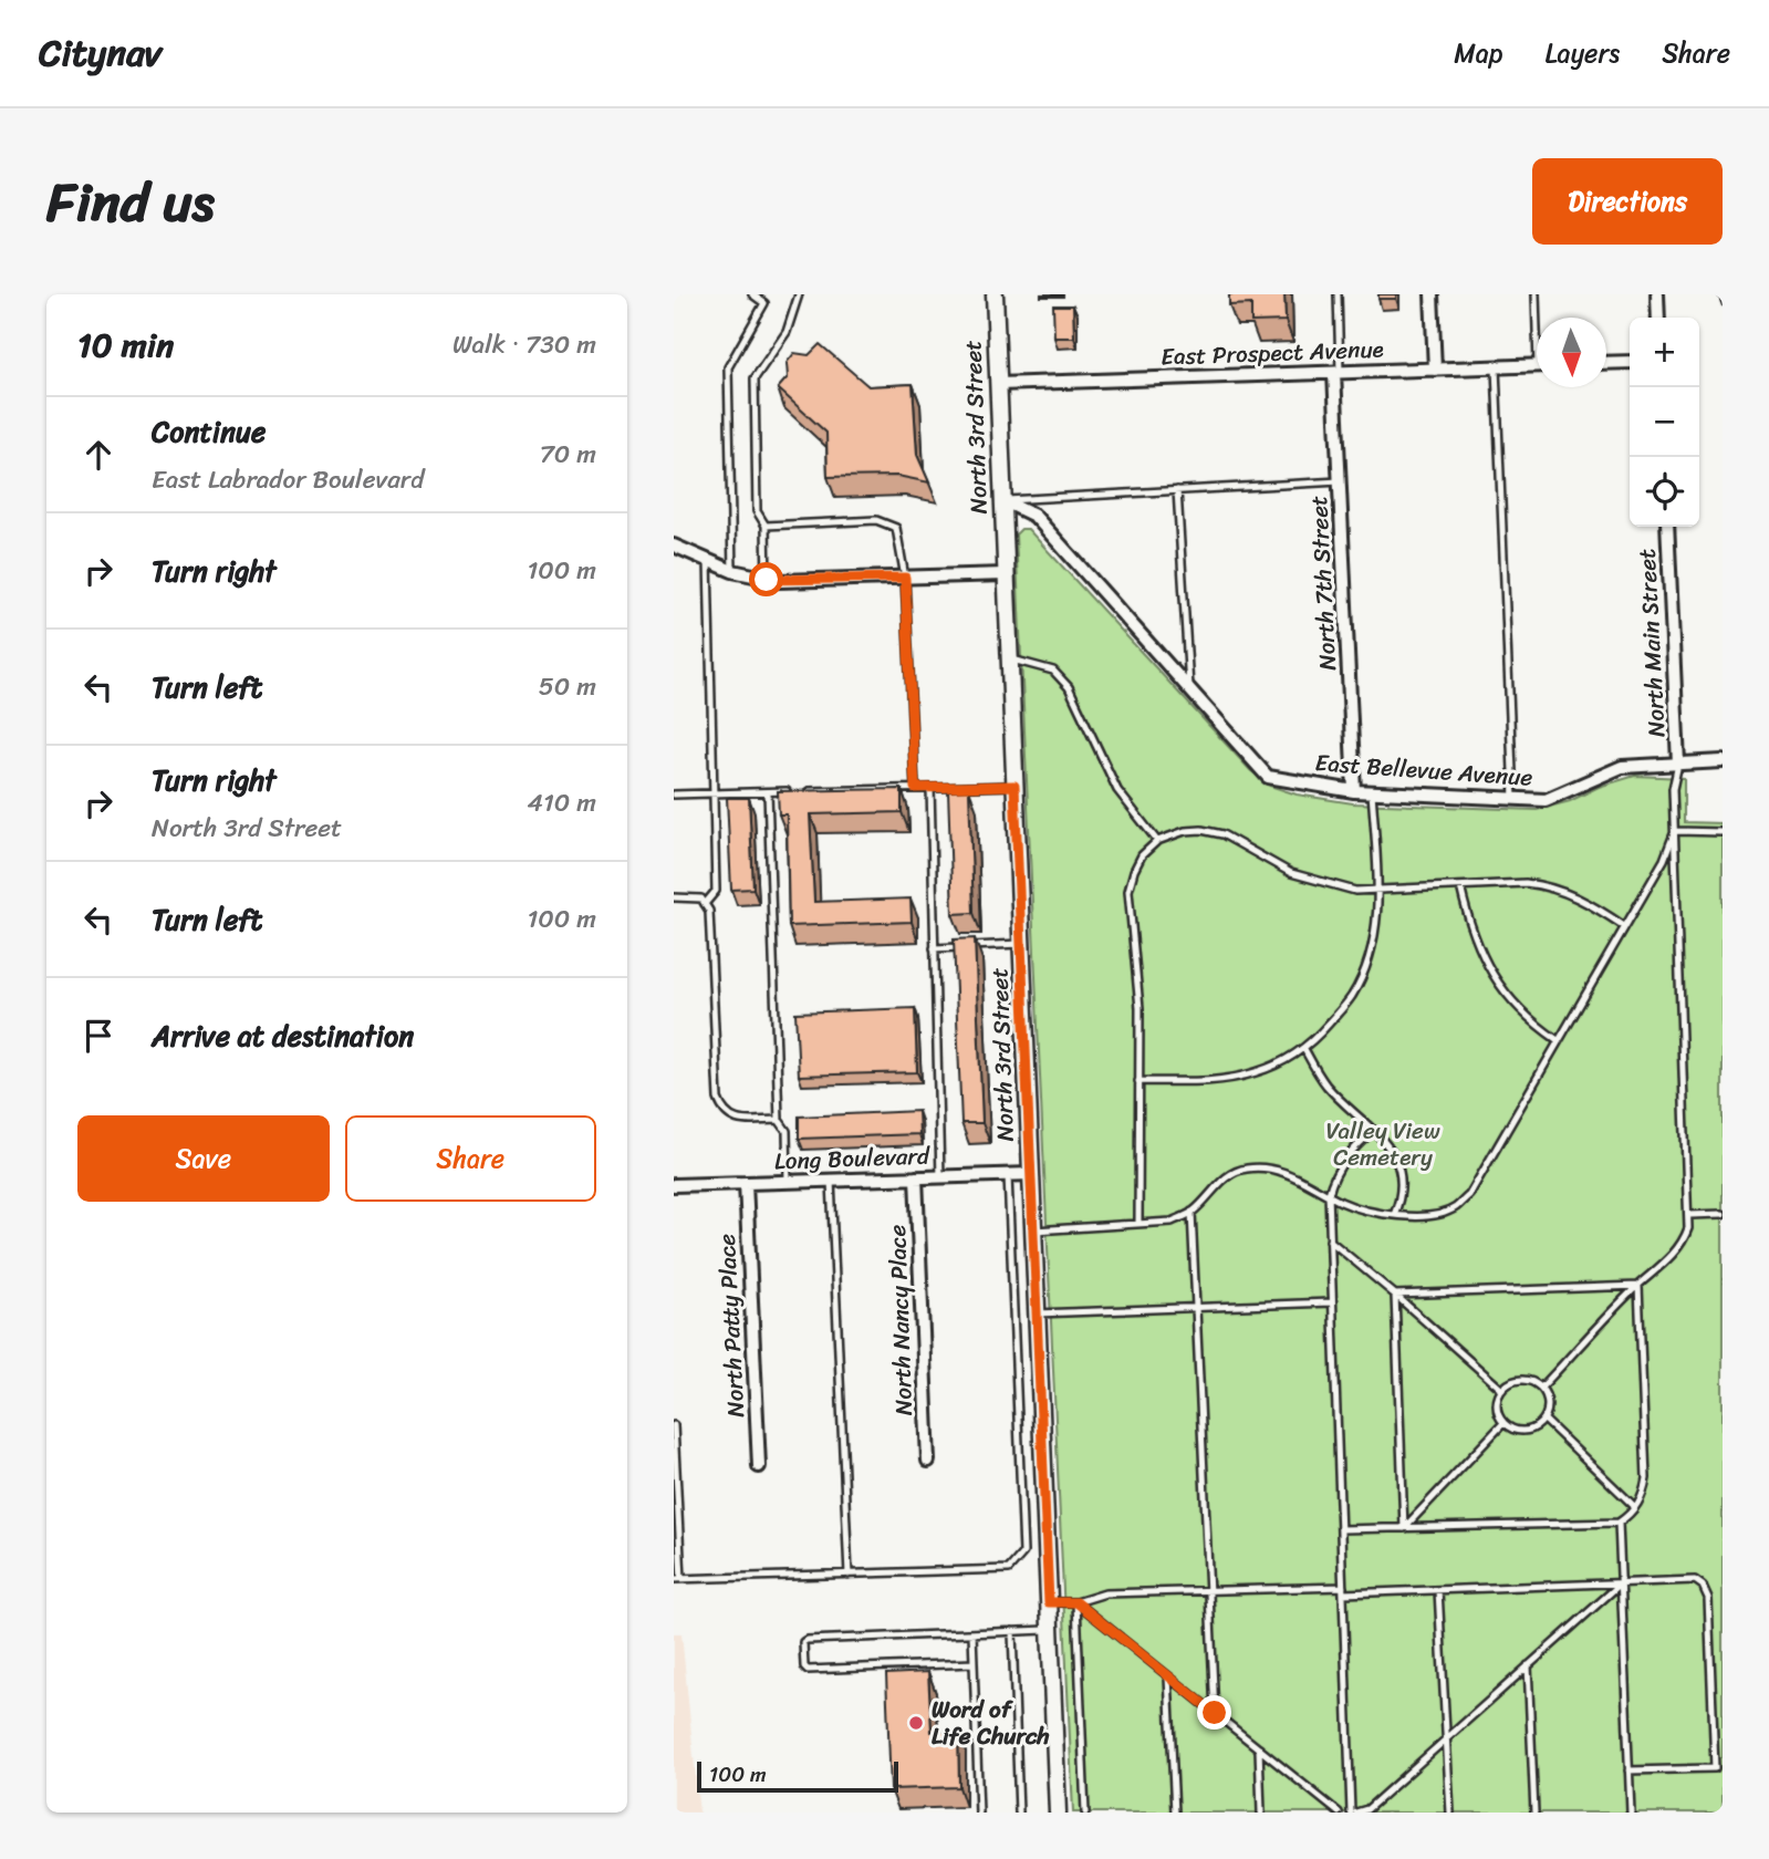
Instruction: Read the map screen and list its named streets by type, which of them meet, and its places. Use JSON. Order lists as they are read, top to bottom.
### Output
{
  "streets": {
    "main road": ["North 3rd Street"],
    "street": [
      "East Prospect Avenue",
      "North 7th Street",
      "North Main Street",
      "East Bellevue Avenue",
      "Long Boulevard",
      "North Nancy Place",
      "North Patty Place"
    ]
  },
  "crossings": [
    ["East Prospect Avenue", "North 3rd Street"],
    ["East Prospect Avenue", "North 7th Street"],
    ["North 3rd Street", "East Bellevue Avenue"],
    ["North 3rd Street", "Long Boulevard"],
    ["North 7th Street", "East Bellevue Avenue"],
    ["North Main Street", "East Bellevue Avenue"],
    ["Long Boulevard", "North Nancy Place"],
    ["Long Boulevard", "North Patty Place"]
  ],
  "parks": ["Valley View Cemetery"],
  "places": ["Word of Life Church"],
  "scale_bar": "100 m",
  "north": "bottom",
  "page": {
    "header": "Citynav",
    "nav": ["Map", "Layers", "Share"],
    "title": "Find us",
    "buttons": [
      "Directions",
      ["Save", "Share"]
    ],
    "heading": ["10 min", "Walk · 730 m"],
    "map_buttons": ["+", "−"],
    "list": [
      ["Continue", "East Labrador Boulevard", "70 m"],
      ["Turn right", "100 m"],
      ["Turn left", "50 m"],
      ["Turn right", "North 3rd Street", "410 m"],
      ["Turn left", "100 m"],
      "Arrive at destination"
    ],
    "scale": "100 m"
  }
}
